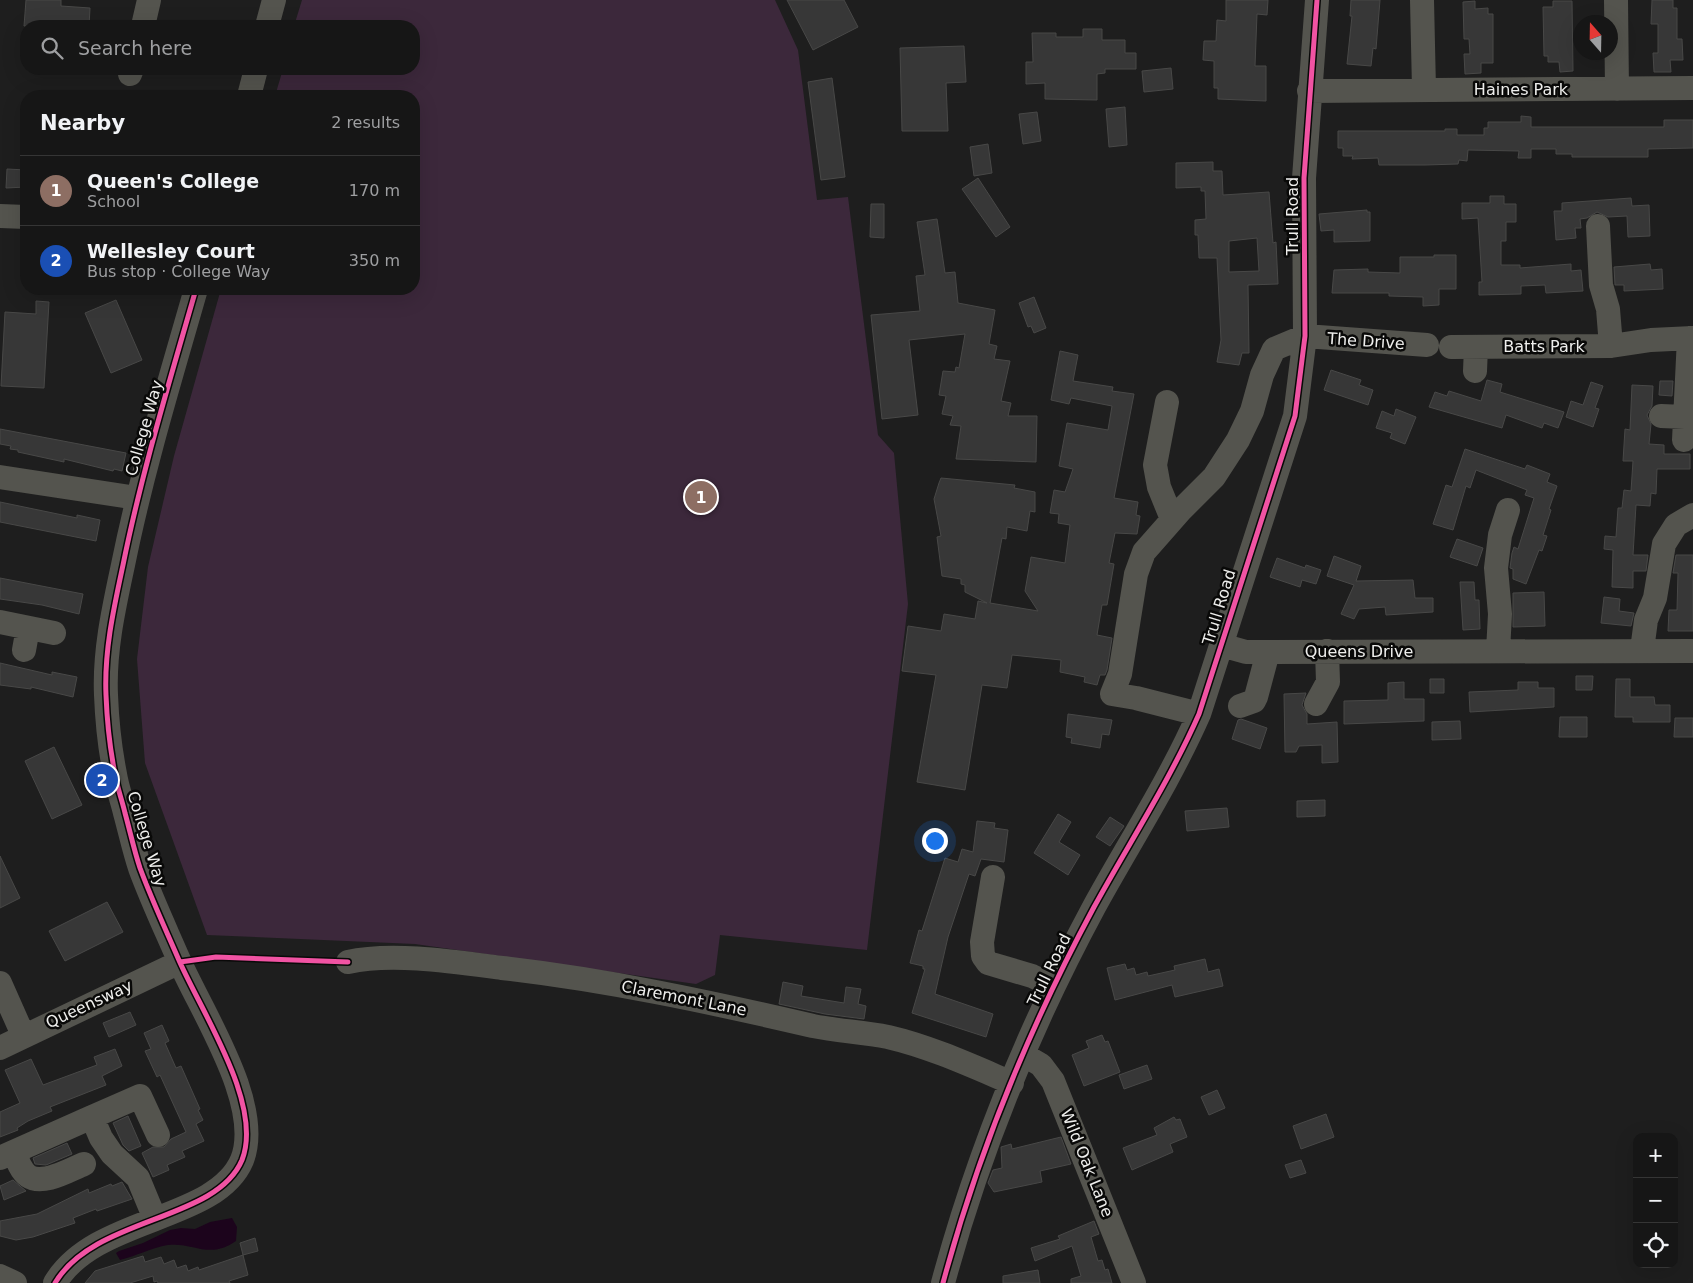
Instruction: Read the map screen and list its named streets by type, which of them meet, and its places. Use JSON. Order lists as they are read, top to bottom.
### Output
{
  "streets": {
    "street": [
      "Haines Park",
      "Trull Road",
      "The Drive",
      "Batts Park",
      "College Way",
      "Queens Drive",
      "Claremont Lane",
      "Queensway",
      "Wild Oak Lane"
    ]
  },
  "crossings": [
    ["Haines Park", "Trull Road"],
    ["Trull Road", "The Drive"],
    ["Trull Road", "Queens Drive"],
    ["Trull Road", "Claremont Lane"],
    ["Trull Road", "Wild Oak Lane"],
    ["College Way", "Queensway"]
  ],
  "north": "top",
  "page": {
    "search": "Search here",
    "heading": ["Nearby", "2 results"],
    "list": [
      {
        "mark": "1",
        "name": "Queen's College",
        "note": "School",
        "value": "170 m"
      },
      {
        "mark": "2",
        "name": "Wellesley Court",
        "note": "Bus stop · College Way",
        "value": "350 m"
      }
    ],
    "pins": ["1", "2"],
    "map_buttons": ["+", "−"]
  }
}
